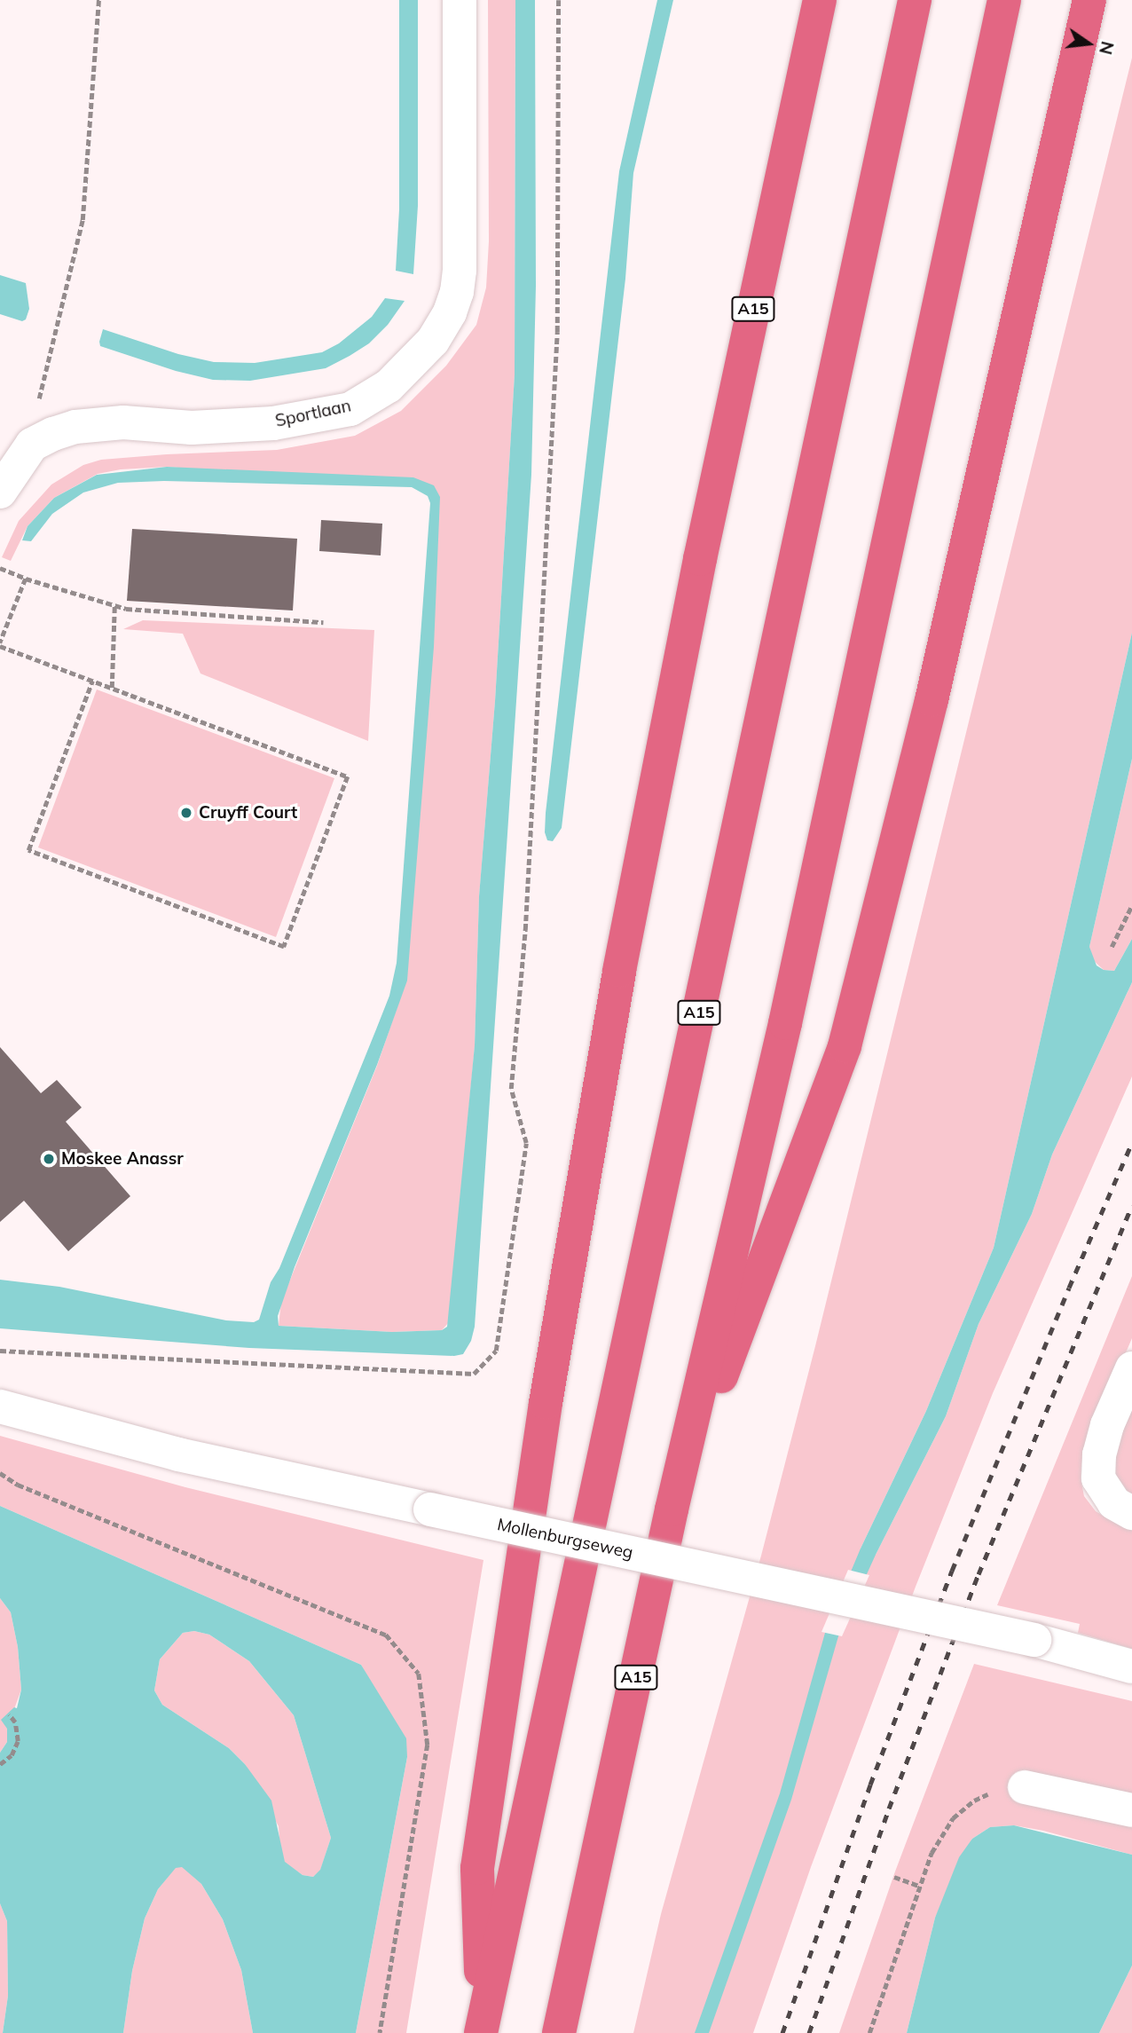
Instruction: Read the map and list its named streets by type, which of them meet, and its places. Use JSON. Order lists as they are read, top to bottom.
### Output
{
  "streets": {
    "highway": ["A15"],
    "street": ["Sportlaan", "Mollenburgseweg"]
  },
  "places": ["Cruyff Court", "Moskee Anassr"],
  "north": "right"
}
